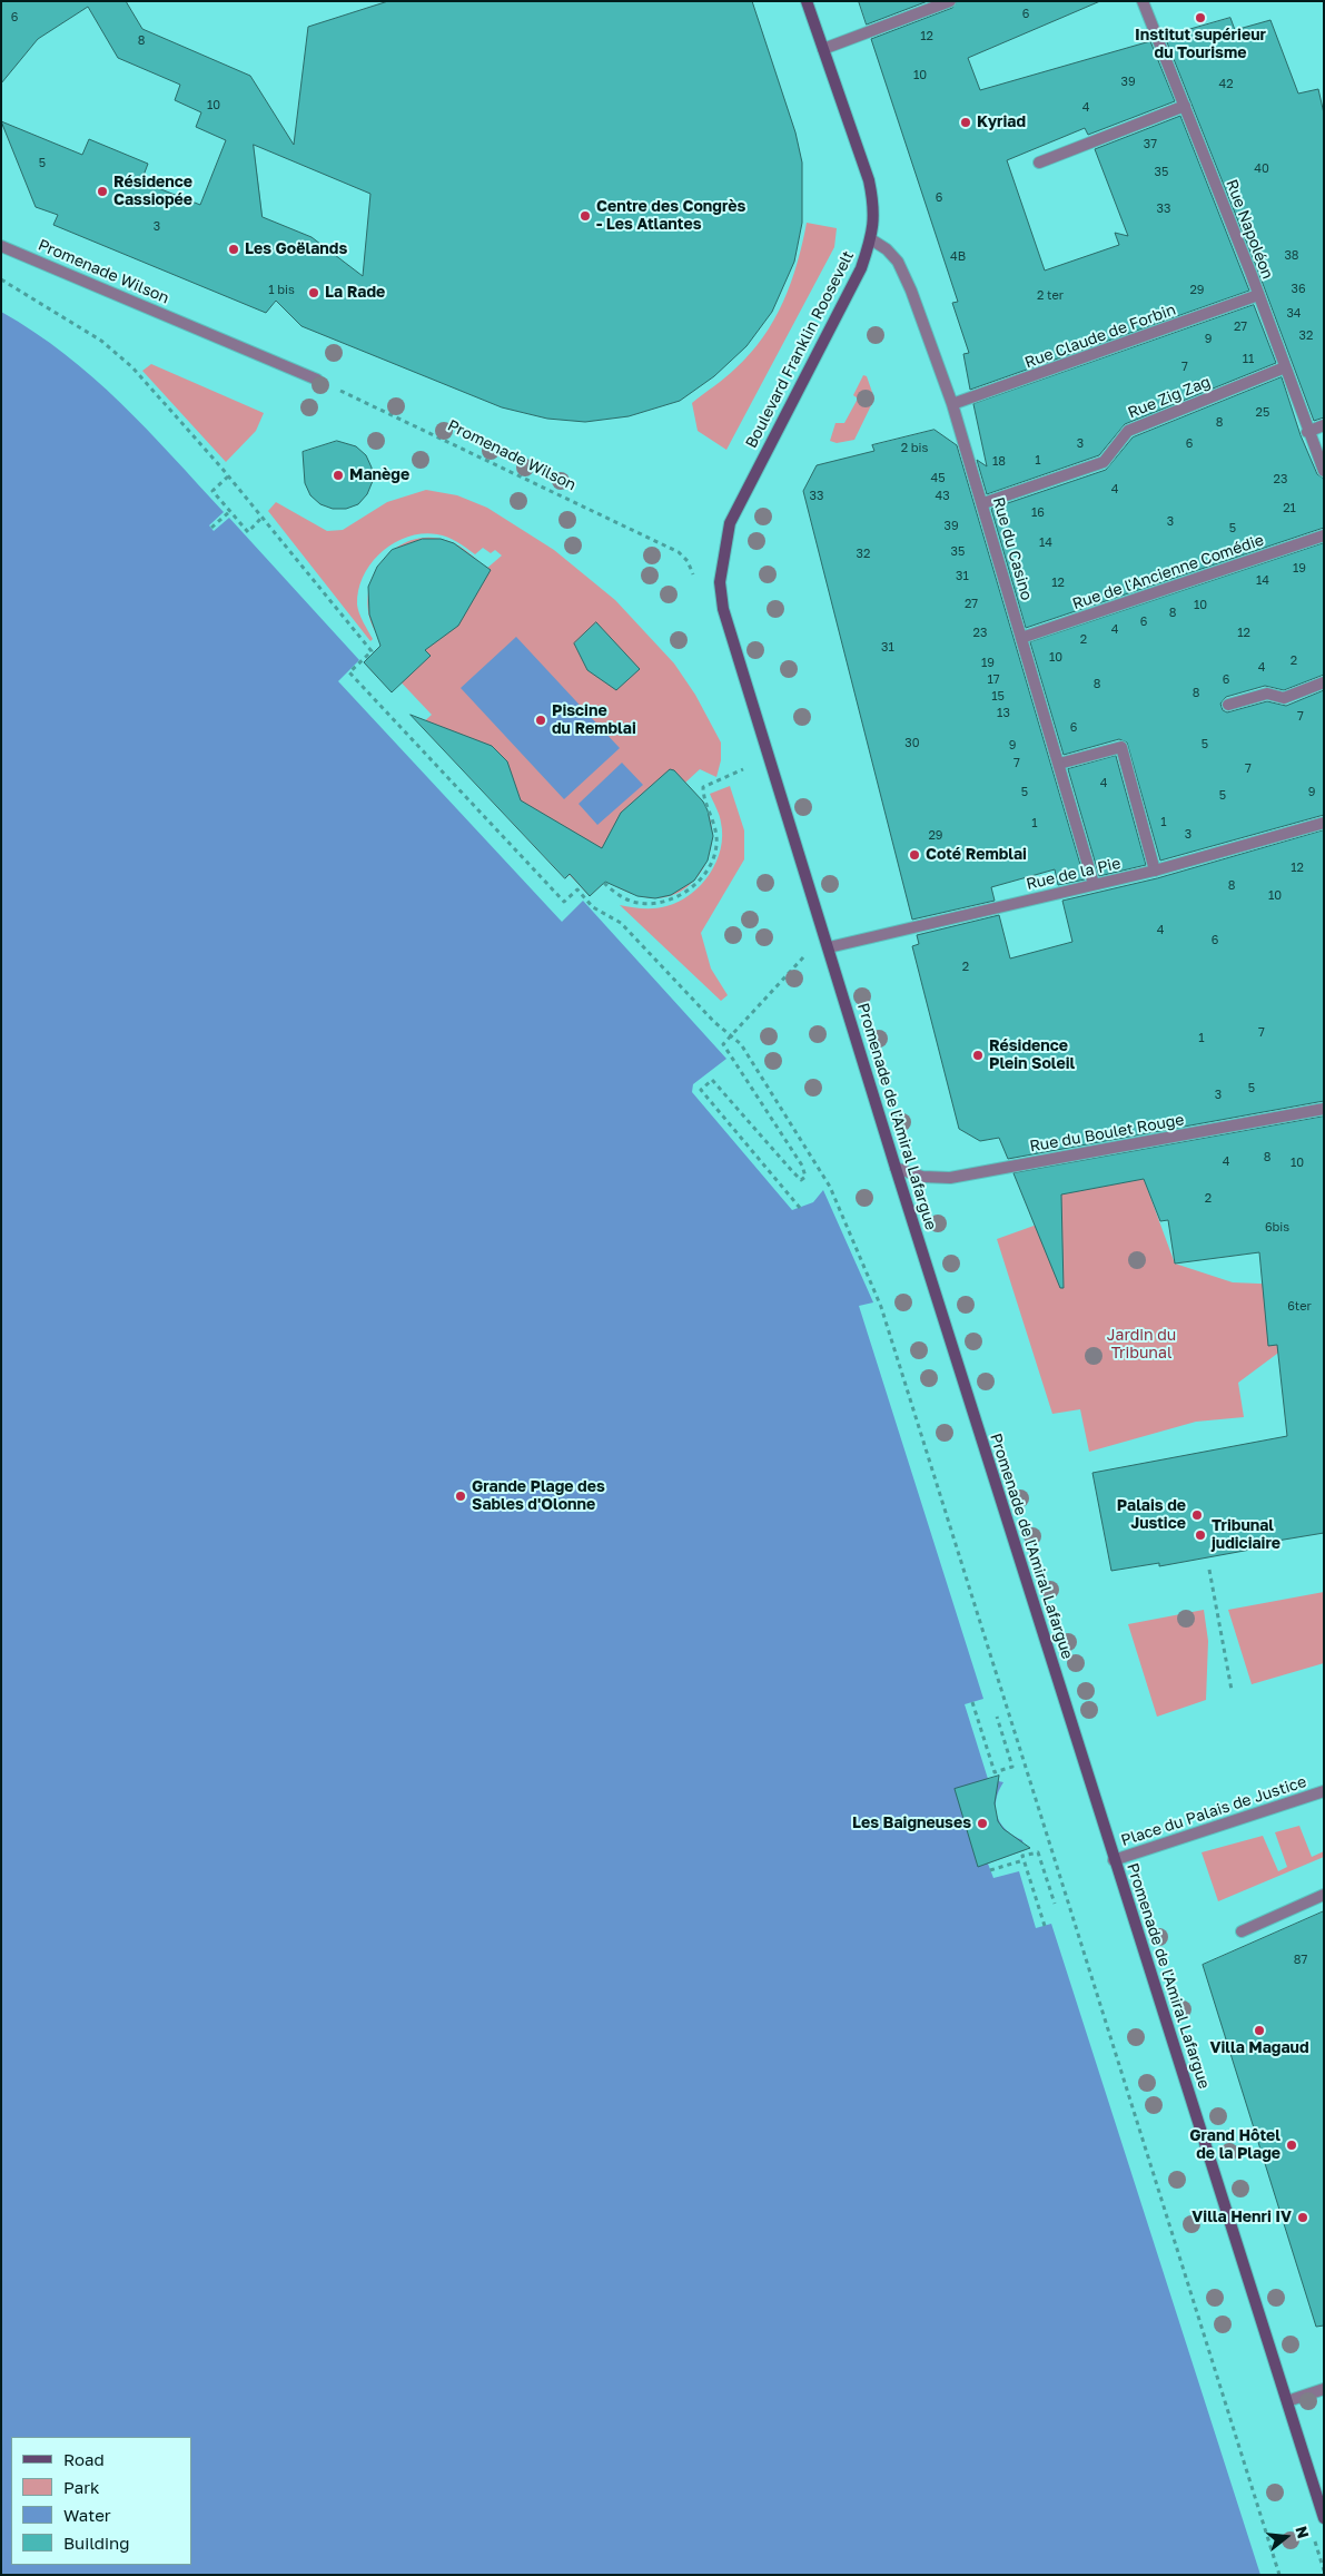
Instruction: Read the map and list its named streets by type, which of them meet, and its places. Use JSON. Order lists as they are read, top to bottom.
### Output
{
  "streets": {
    "street": [
      "Rue Napoléon",
      "Promenade Wilson",
      "Rue Claude de Forbin",
      "Boulevard Franklin Roosevelt",
      "Rue Zig Zag",
      "Rue du Casino",
      "Rue de l'Ancienne Comédie",
      "Rue de la Pie",
      "Promenade de l'Amiral Lafargue",
      "Rue du Boulet Rouge",
      "Place du Palais de Justice"
    ]
  },
  "crossings": [
    ["Rue Napoléon", "Rue Claude de Forbin"],
    ["Rue Napoléon", "Rue Zig Zag"],
    ["Rue Claude de Forbin", "Rue du Casino"],
    ["Boulevard Franklin Roosevelt", "Rue du Casino"],
    ["Boulevard Franklin Roosevelt", "Promenade de l'Amiral Lafargue"],
    ["Rue Zig Zag", "Rue du Casino"],
    ["Rue du Casino", "Rue de l'Ancienne Comédie"],
    ["Rue du Casino", "Rue de la Pie"],
    ["Rue de la Pie", "Promenade de l'Amiral Lafargue"],
    ["Promenade de l'Amiral Lafargue", "Rue du Boulet Rouge"],
    ["Promenade de l'Amiral Lafargue", "Place du Palais de Justice"]
  ],
  "parks": ["Jardin du Tribunal"],
  "places": [
    "Institut supérieur du Tourisme",
    "Kyriad",
    "Résidence Cassiopée",
    "Centre des Congrès - Les Atlantes",
    "Les Goëlands",
    "La Rade",
    "Manège",
    "Piscine du Remblai",
    "Coté Remblai",
    "Résidence Plein Soleil",
    "Grande Plage des Sables d'Olonne",
    "Palais de Justice",
    "Tribunal judiciaire",
    "Les Baigneuses",
    "Villa Magaud",
    "Grand Hôtel de la Plage",
    "Villa Henri IV"
  ],
  "house_numbers": [
    "6",
    "6",
    "12",
    "8",
    "10",
    "39",
    "42",
    "10",
    "4",
    "37",
    "5",
    "40",
    "35",
    "6",
    "33",
    "3",
    "38",
    "4B",
    "36",
    "1 bis",
    "29",
    "2 ter",
    "34",
    "27",
    "32",
    "9",
    "11",
    "7",
    "25",
    "8",
    "3",
    "6",
    "2 bis",
    "1",
    "18",
    "45",
    "23",
    "4",
    "33",
    "43",
    "21",
    "16",
    "3",
    "39",
    "5",
    "14",
    "35",
    "32",
    "19",
    "31",
    "14",
    "12",
    "27",
    "10",
    "8",
    "6",
    "4",
    "23",
    "12",
    "2",
    "31",
    "10",
    "2",
    "19",
    "4",
    "17",
    "6",
    "8",
    "8",
    "15",
    "13",
    "7",
    "6",
    "30",
    "5",
    "9",
    "7",
    "7",
    "4",
    "5",
    "9",
    "5",
    "1",
    "1",
    "3",
    "29",
    "12",
    "8",
    "10",
    "4",
    "6",
    "2",
    "7",
    "1",
    "5",
    "3",
    "8",
    "4",
    "10",
    "2",
    "6bis",
    "6ter",
    "87"
  ],
  "legend": [
    "Road",
    "Park",
    "Water",
    "Building"
  ],
  "north": "right"
}
